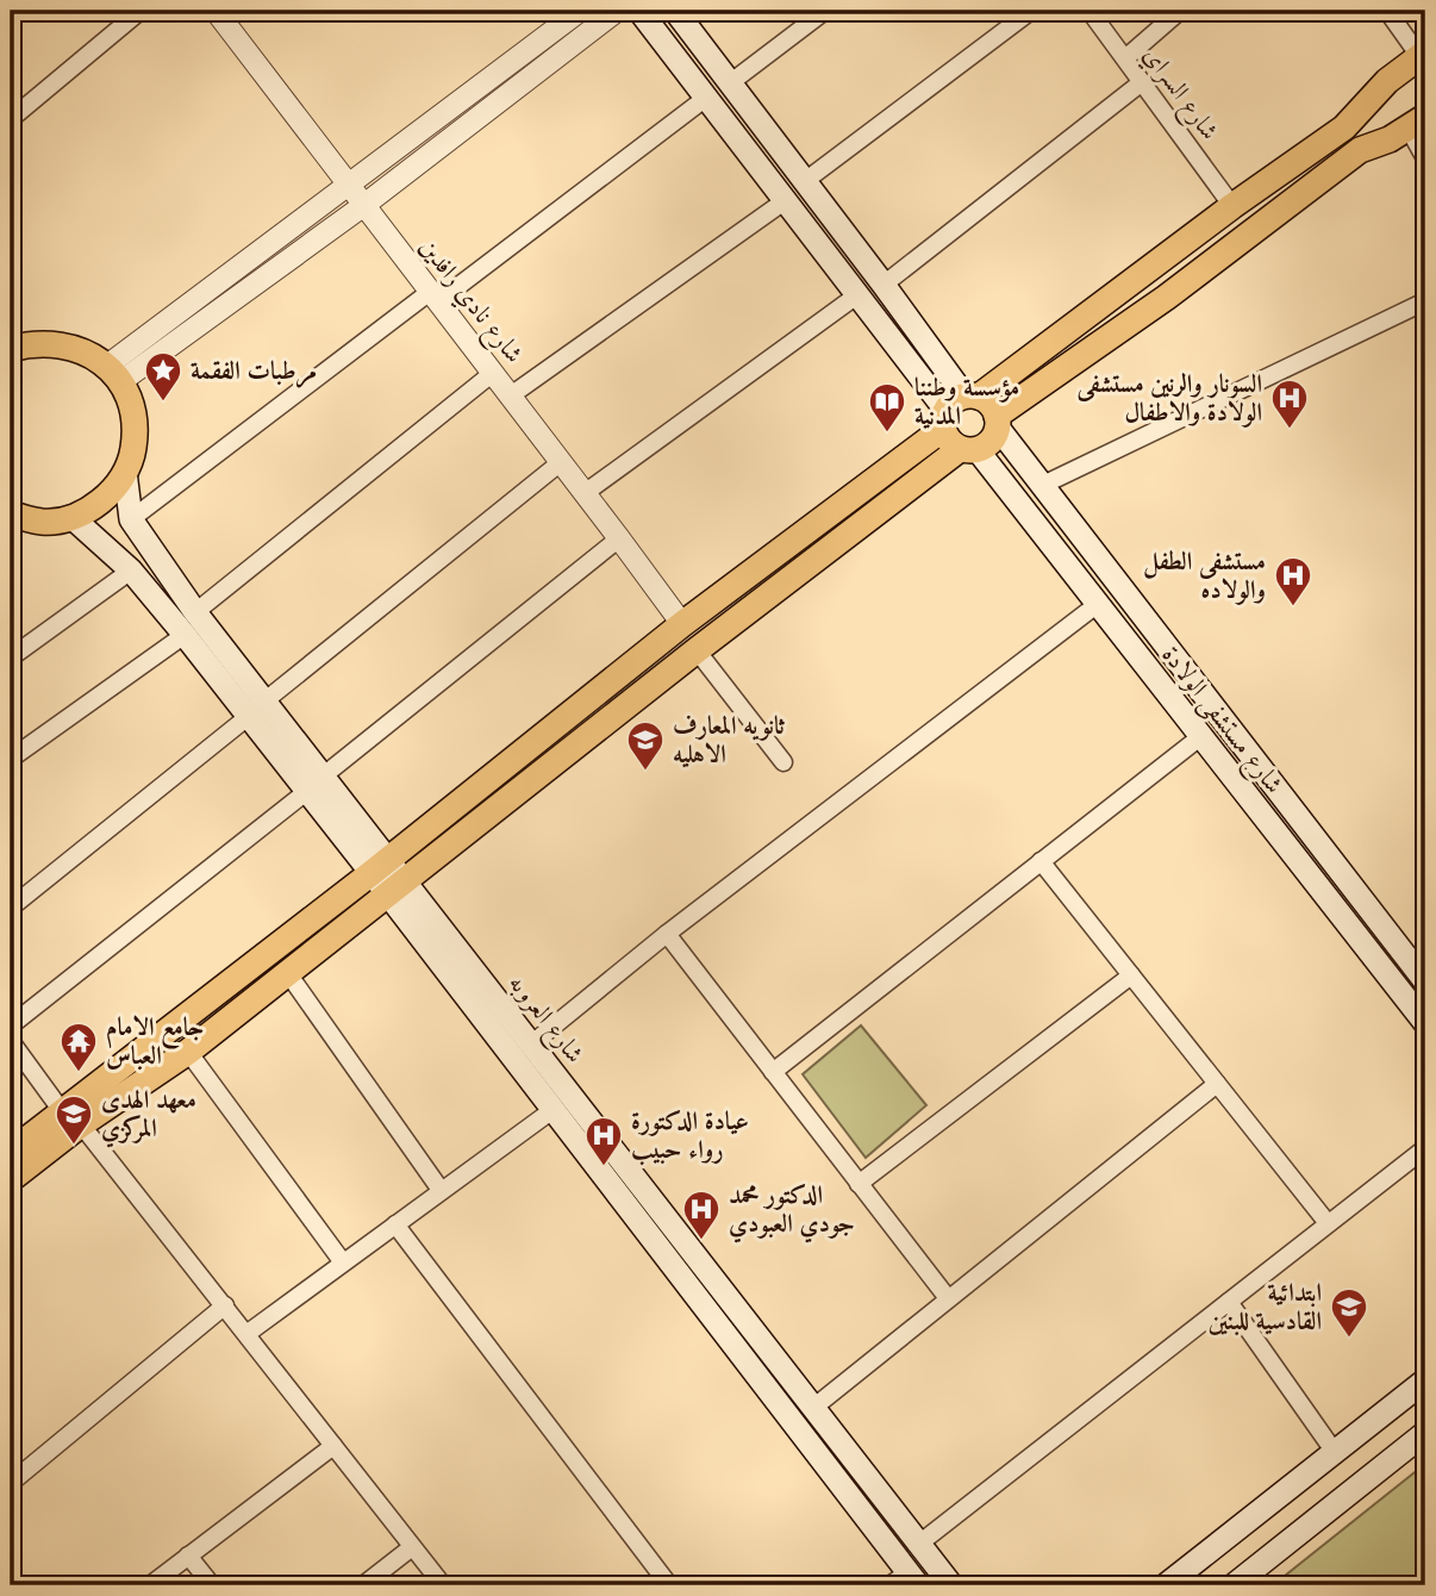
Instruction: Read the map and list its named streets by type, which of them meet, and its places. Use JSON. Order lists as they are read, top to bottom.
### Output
{
  "streets": {
    "main road": ["شارع مستشفى الولادة", "شارع العروبه"],
    "street": ["شارع السراي", "شارع نادي رافدين"]
  },
  "places": {
    "place": ["مرطبات الفقمة"],
    "hospital": [
      "السونار والرنين مستشفى الولادة والاطفال",
      "مستشفى الطفل والولاده",
      "عيادة الدكتورة رواء حبيب",
      "الدكتور محمد جودي العبودي"
    ],
    "library": ["مؤسسة وطننا المدنية"],
    "school or university": ["ثانويه المعارف الاهليه", "معهد الهدى المركزي", "ابتدائية القادسية للبنين"],
    "temple": ["جامع الامام العباس"]
  }
}
